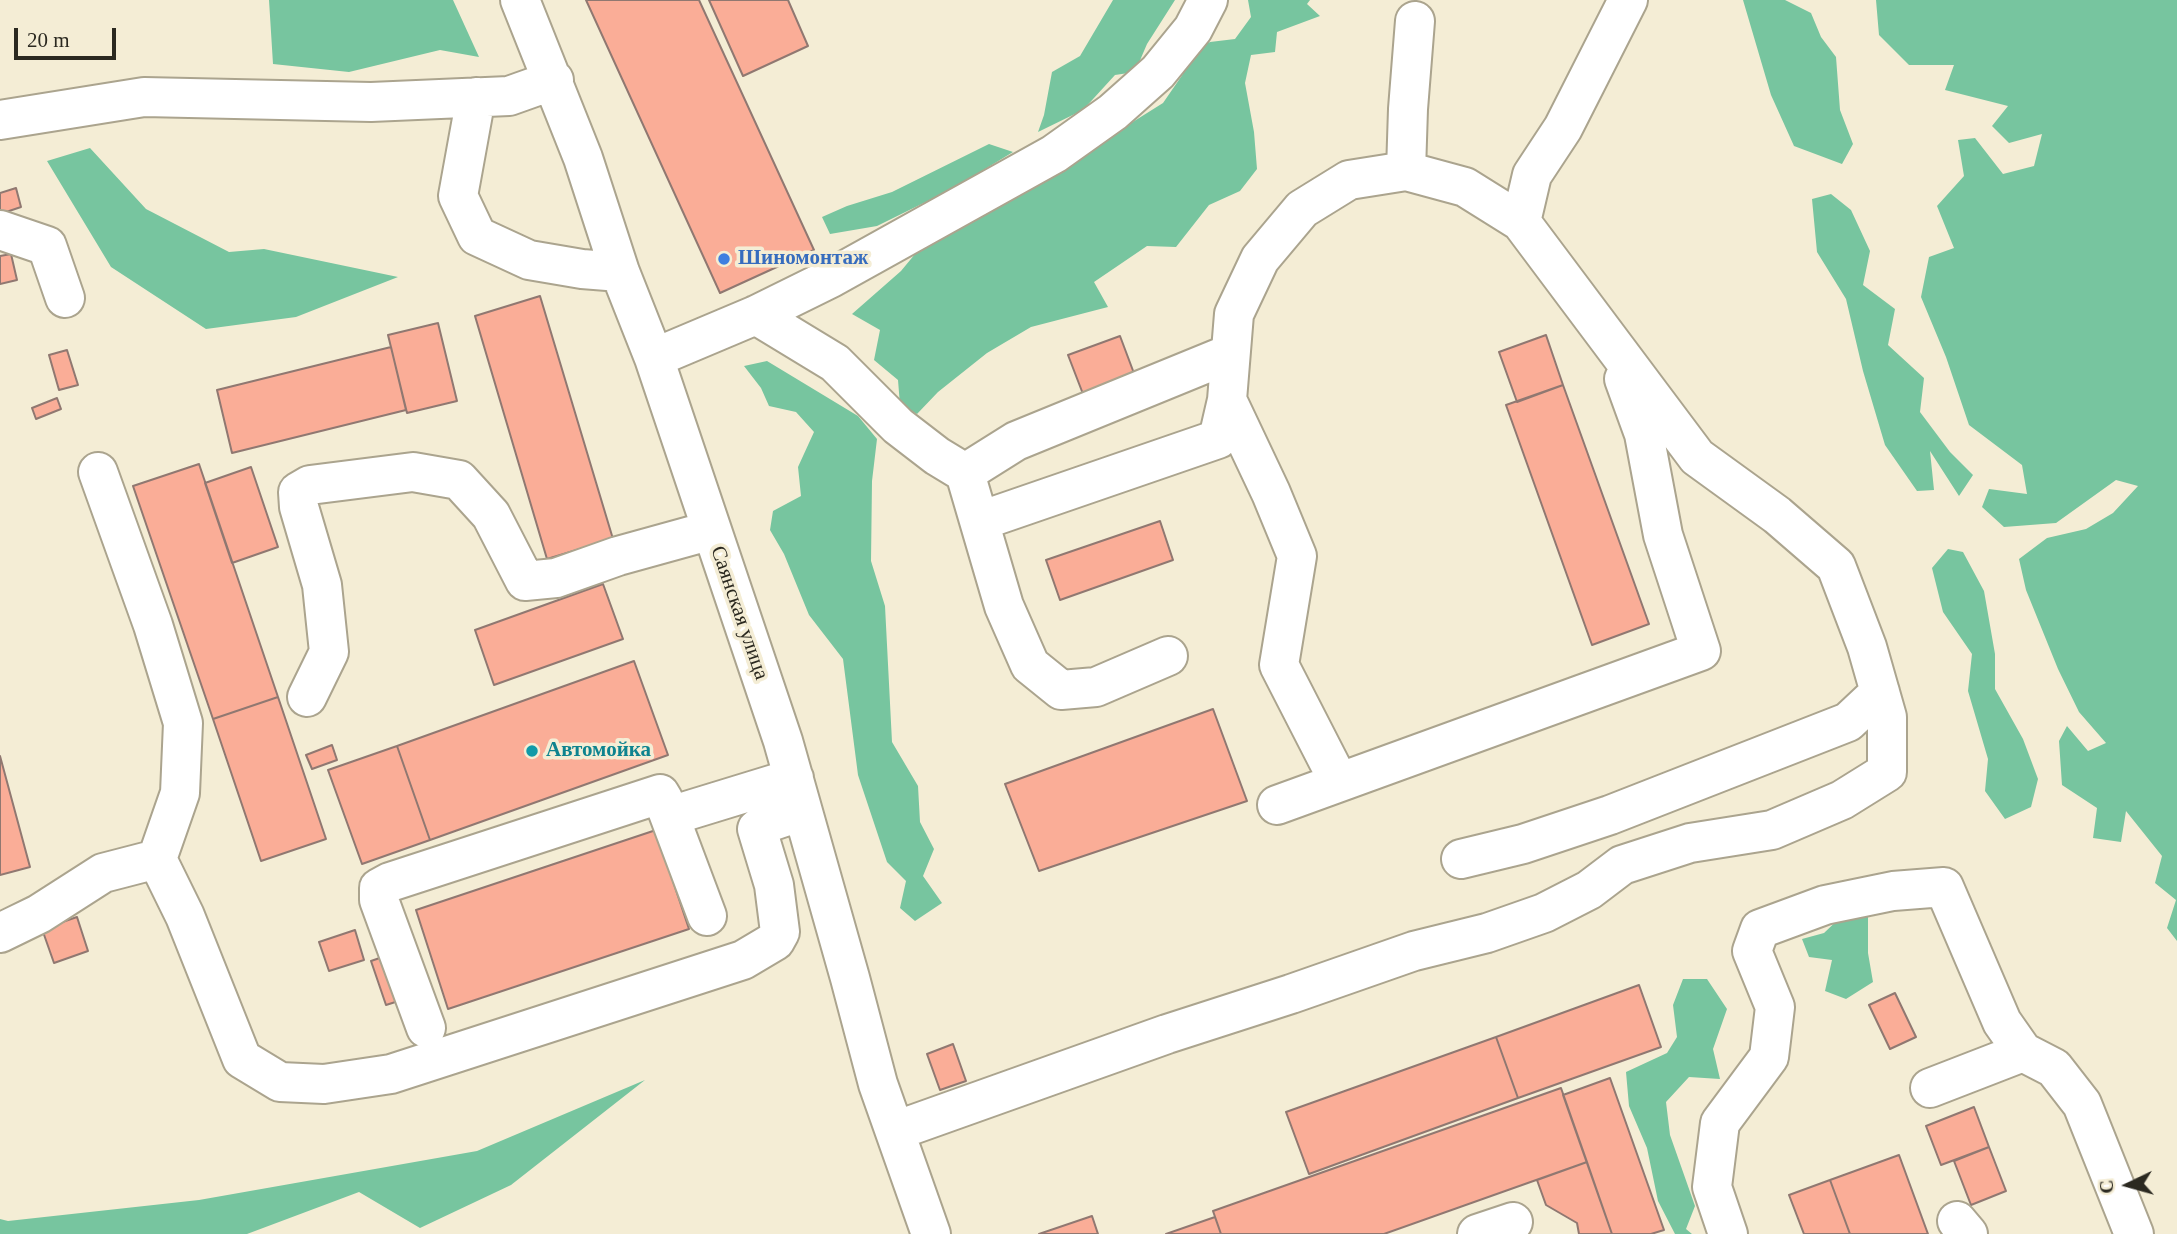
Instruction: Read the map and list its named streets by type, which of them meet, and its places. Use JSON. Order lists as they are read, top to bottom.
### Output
{
  "streets": {
    "street": ["Саянская улица"]
  },
  "places": ["Шиномонтаж", "Автомойка"],
  "scale_bar": "20 m",
  "north": "left"
}
